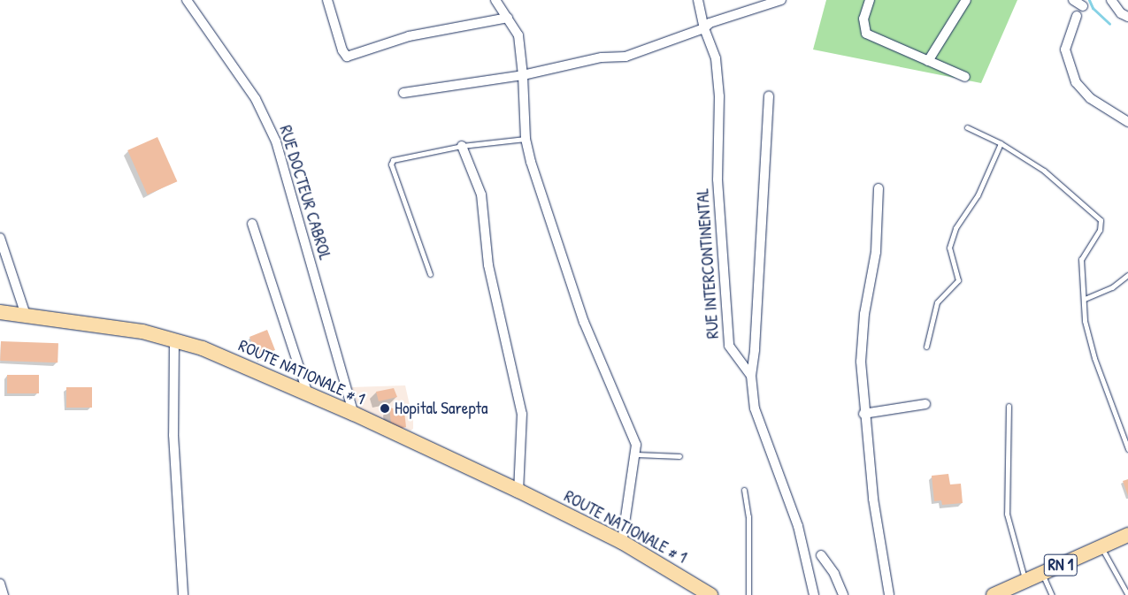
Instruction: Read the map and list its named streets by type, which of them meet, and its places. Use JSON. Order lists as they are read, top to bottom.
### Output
{
  "streets": {
    "main road": ["ROUTE NATIONALE # 1", "RN 1"],
    "street": ["RUE DOCTEUR CABROL", "RUE INTERCONTINENTAL"]
  },
  "crossings": [
    ["RUE DOCTEUR CABROL", "ROUTE NATIONALE # 1"]
  ],
  "places": ["Hopital Sarepta"]
}
